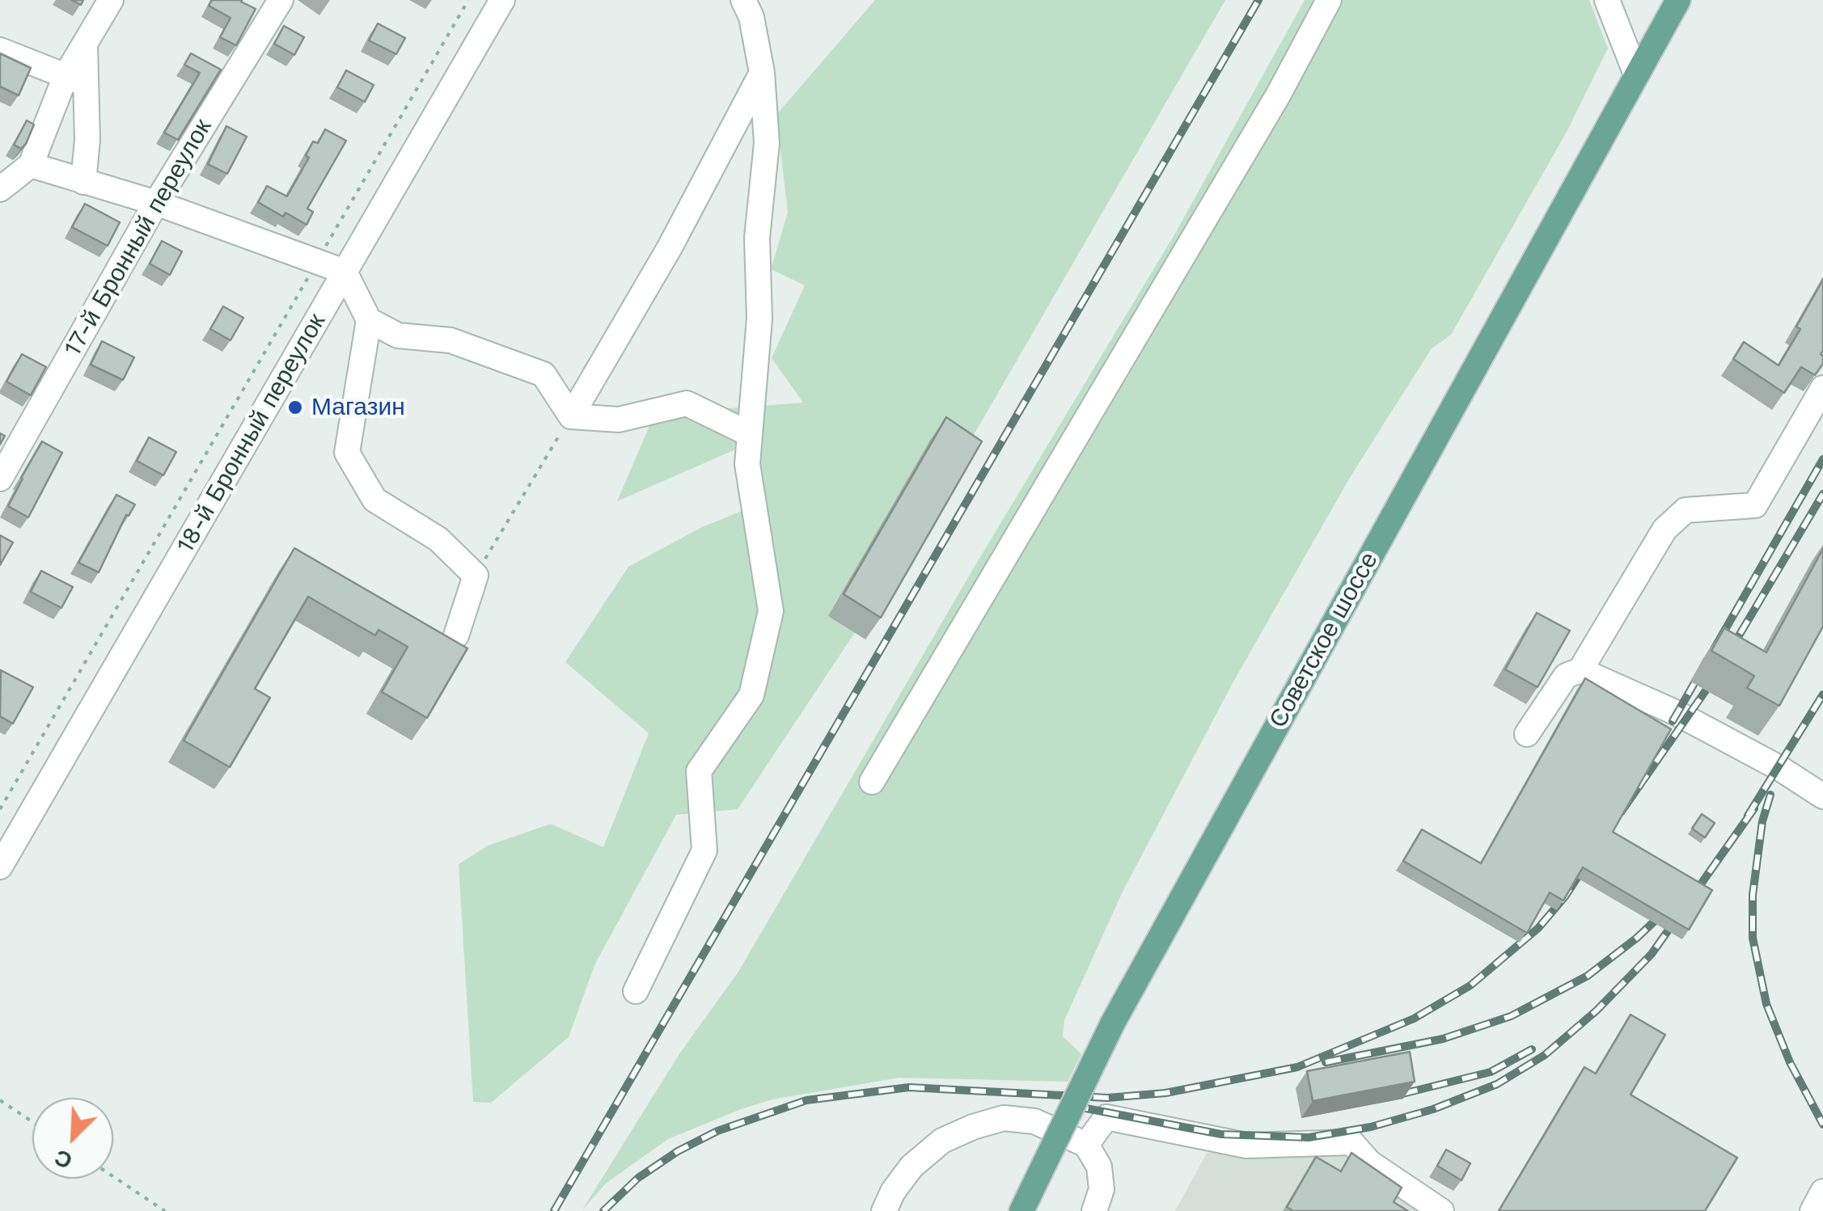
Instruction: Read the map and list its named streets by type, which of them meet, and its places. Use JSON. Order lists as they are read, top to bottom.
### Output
{
  "streets": {
    "main road": ["Советское шоссе"],
    "street": ["17-й Бронный переулок", "18-й Бронный переулок"]
  },
  "places": ["Магазин"],
  "north": "bottom left"
}
